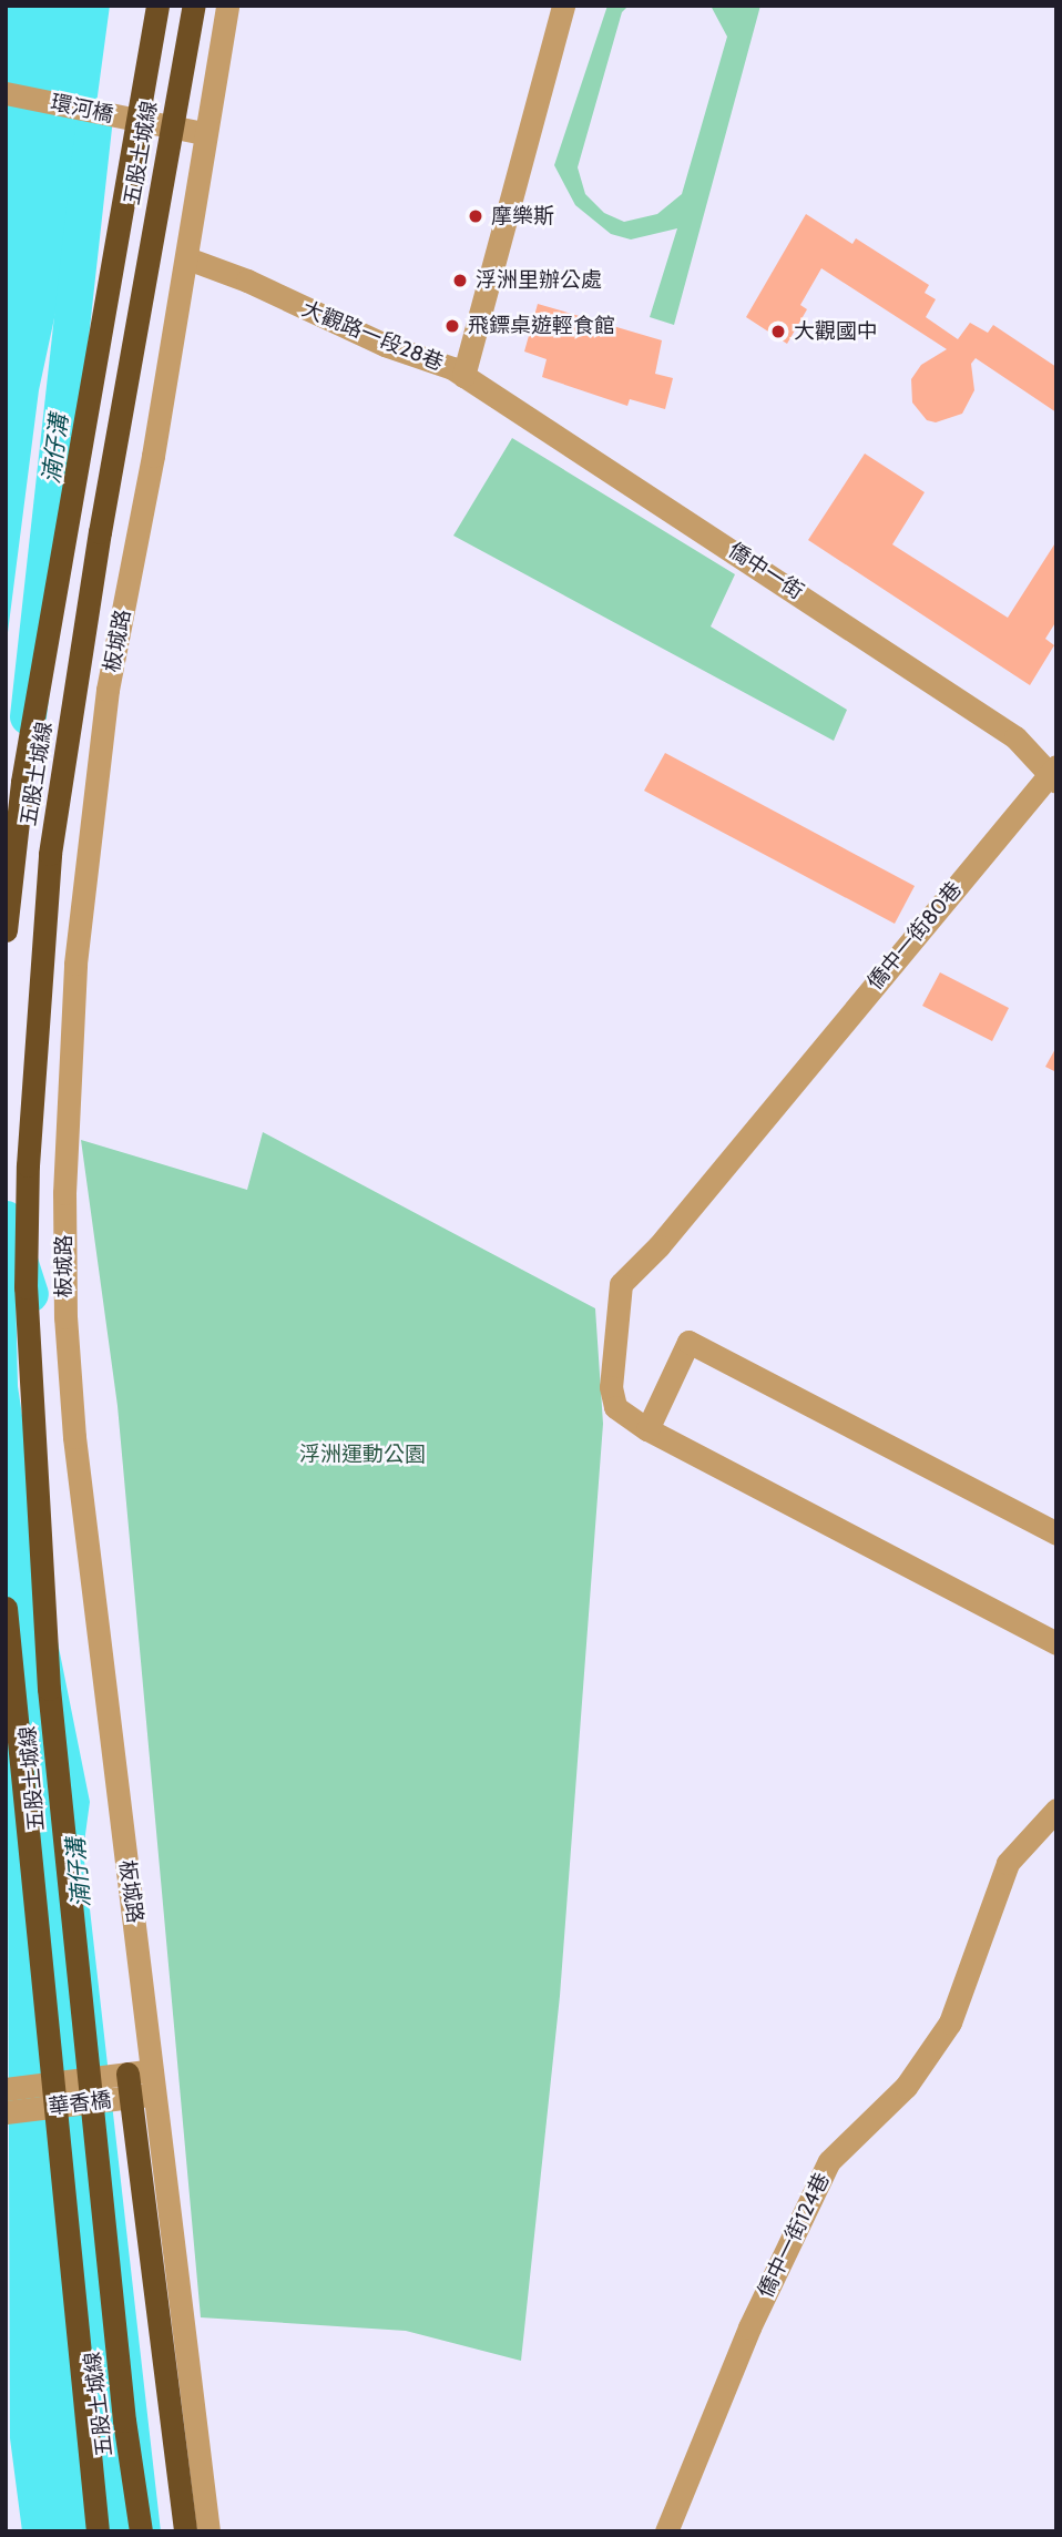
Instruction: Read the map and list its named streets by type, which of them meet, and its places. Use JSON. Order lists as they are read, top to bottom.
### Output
{
  "streets": {
    "highway": ["五股土城線"],
    "street": [
      "環河橋",
      "大觀路一段28巷",
      "僑中一街",
      "板城路",
      "僑中一街80巷",
      "華香橋",
      "僑中一街124巷"
    ]
  },
  "crossings": [
    ["環河橋", "板城路"],
    ["大觀路一段28巷", "僑中一街"],
    ["大觀路一段28巷", "板城路"],
    ["僑中一街", "僑中一街80巷"],
    ["板城路", "華香橋"]
  ],
  "water": ["湳仔溝"],
  "parks": ["浮洲運動公園"],
  "places": [
    "摩樂斯",
    "浮洲里辦公處",
    "飛鏢桌遊輕食館",
    "大觀國中"
  ]
}
